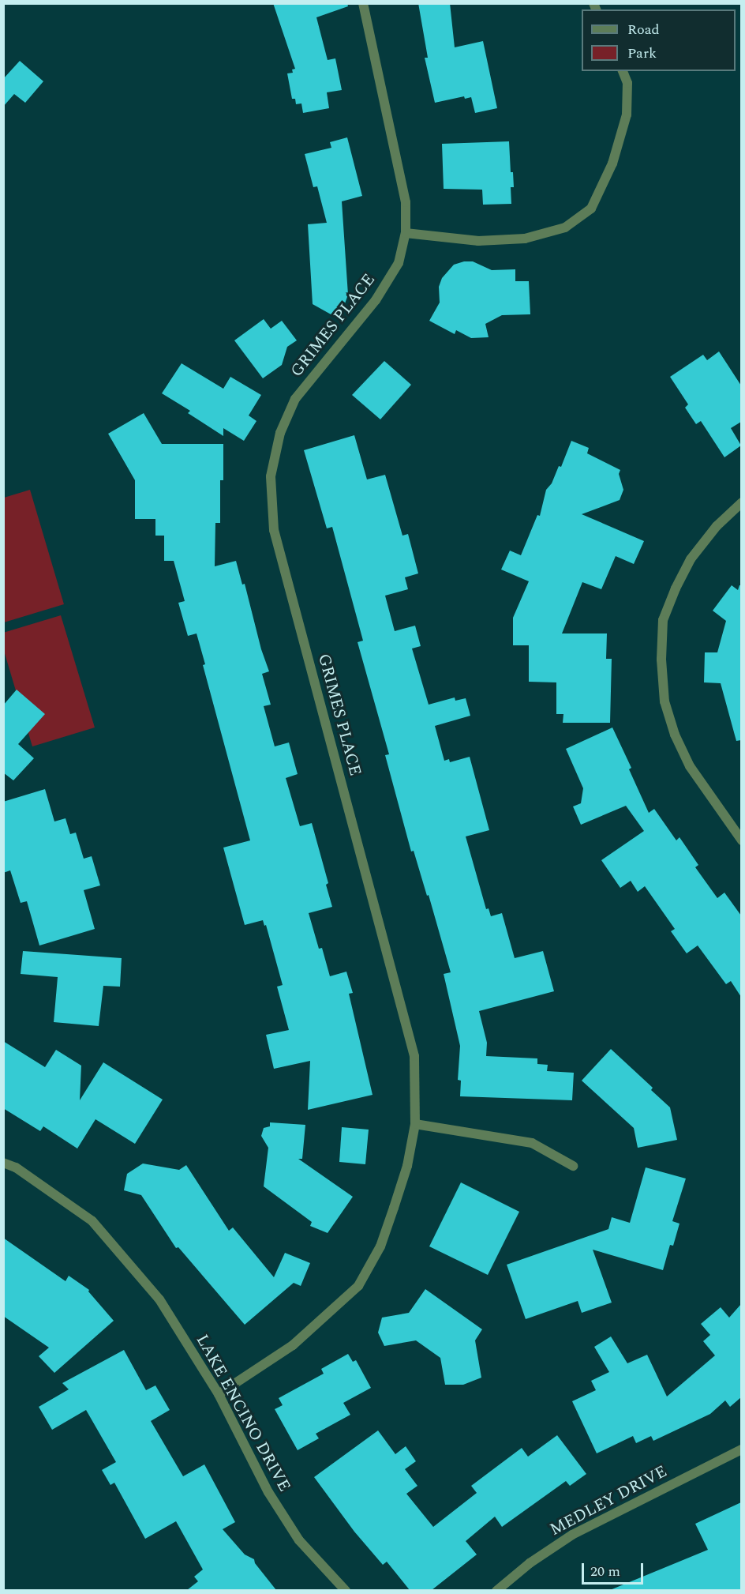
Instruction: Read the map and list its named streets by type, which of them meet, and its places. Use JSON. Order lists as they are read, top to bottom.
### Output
{
  "streets": {
    "street": ["GRIMES PLACE", "LAKE ENCINO DRIVE", "MEDLEY DRIVE"]
  },
  "crossings": [
    ["GRIMES PLACE", "LAKE ENCINO DRIVE"]
  ],
  "legend": ["Road", "Park"],
  "scale_bar": "20 m"
}
